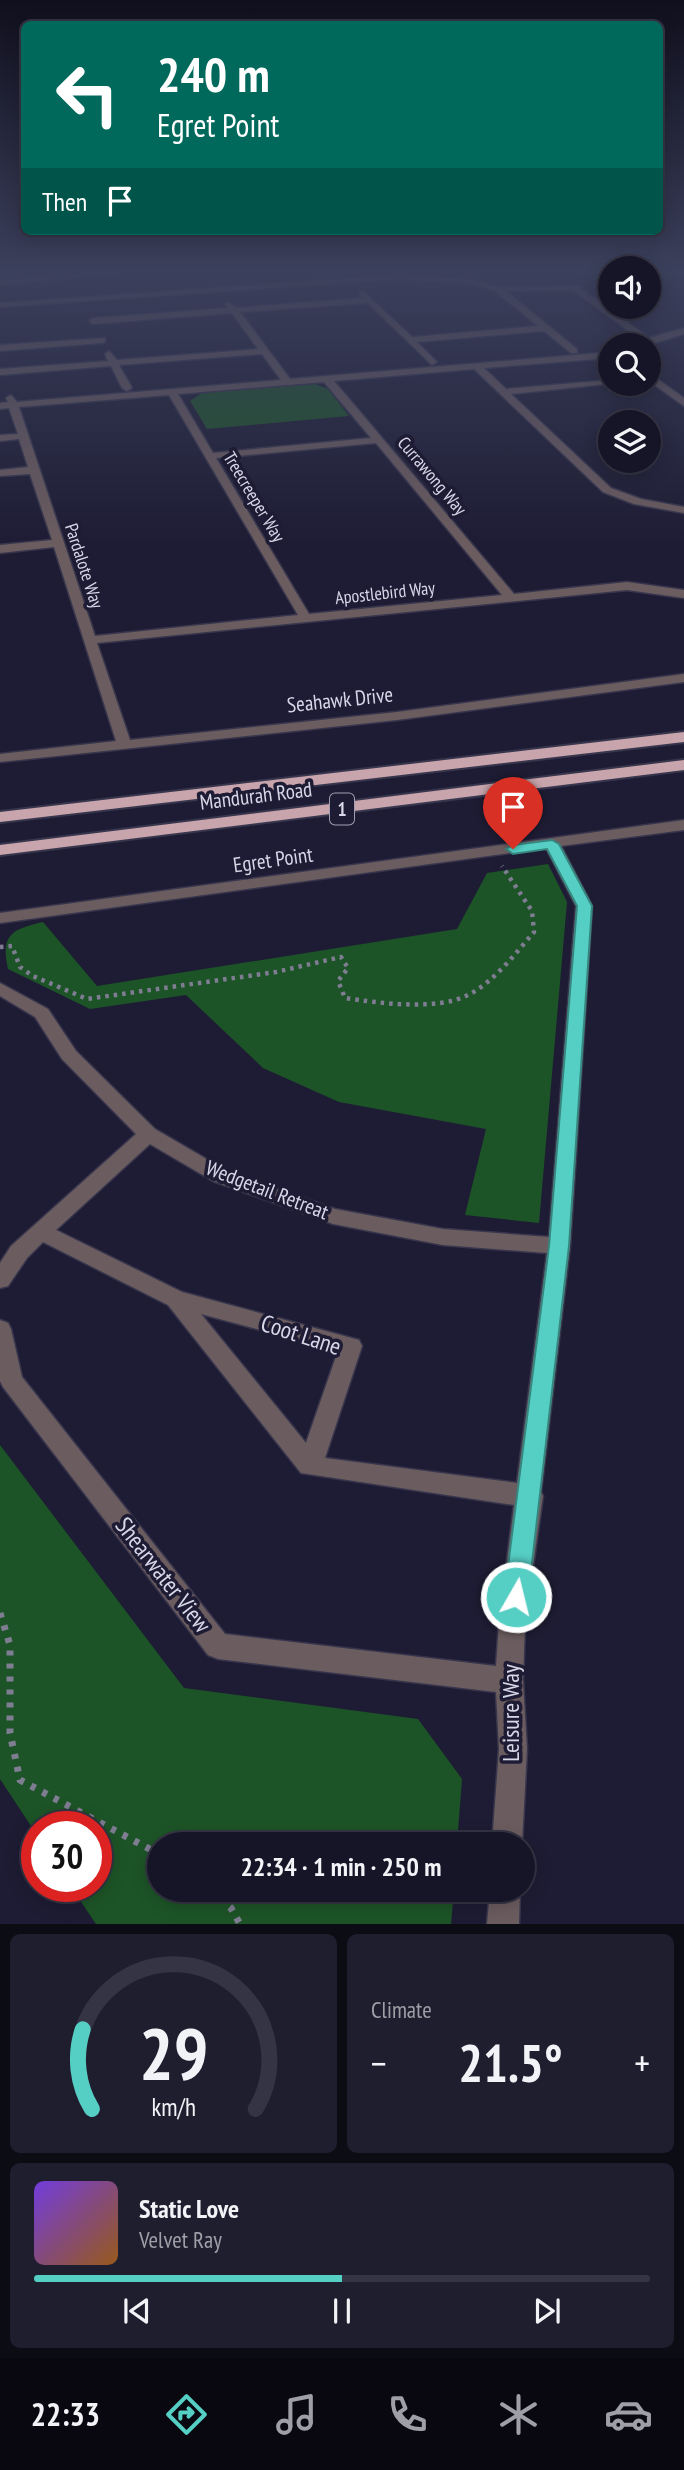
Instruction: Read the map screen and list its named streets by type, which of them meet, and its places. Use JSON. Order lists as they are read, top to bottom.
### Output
{
  "streets": {
    "highway": ["Mandurah Road", "1"],
    "street": [
      "Currawong Way",
      "Treecreeper Way",
      "Pardalote Way",
      "Apostlebird Way",
      "Seahawk Drive",
      "Egret Point",
      "Wedgetail Retreat",
      "Coot Lane",
      "Shearwater View",
      "Leisure Way"
    ]
  },
  "crossings": [
    ["Currawong Way", "Apostlebird Way"],
    ["Treecreeper Way", "Apostlebird Way"],
    ["Pardalote Way", "Apostlebird Way"],
    ["Pardalote Way", "Seahawk Drive"],
    ["Egret Point", "Leisure Way"],
    ["Wedgetail Retreat", "Leisure Way"],
    ["Shearwater View", "Leisure Way"]
  ],
  "page": {
    "turn": ["240 m", "Egret Point"],
    "then": "Then",
    "limit": "30",
    "trip": "22:34 · 1 min · 250 m",
    "tile": "Climate",
    "heat": ["−", "21.5°", "+"],
    "song": ["Static Love", "Velvet Ray"],
    "tabs": "22:33",
    "gauge": ["29", "km/h"]
  }
}
